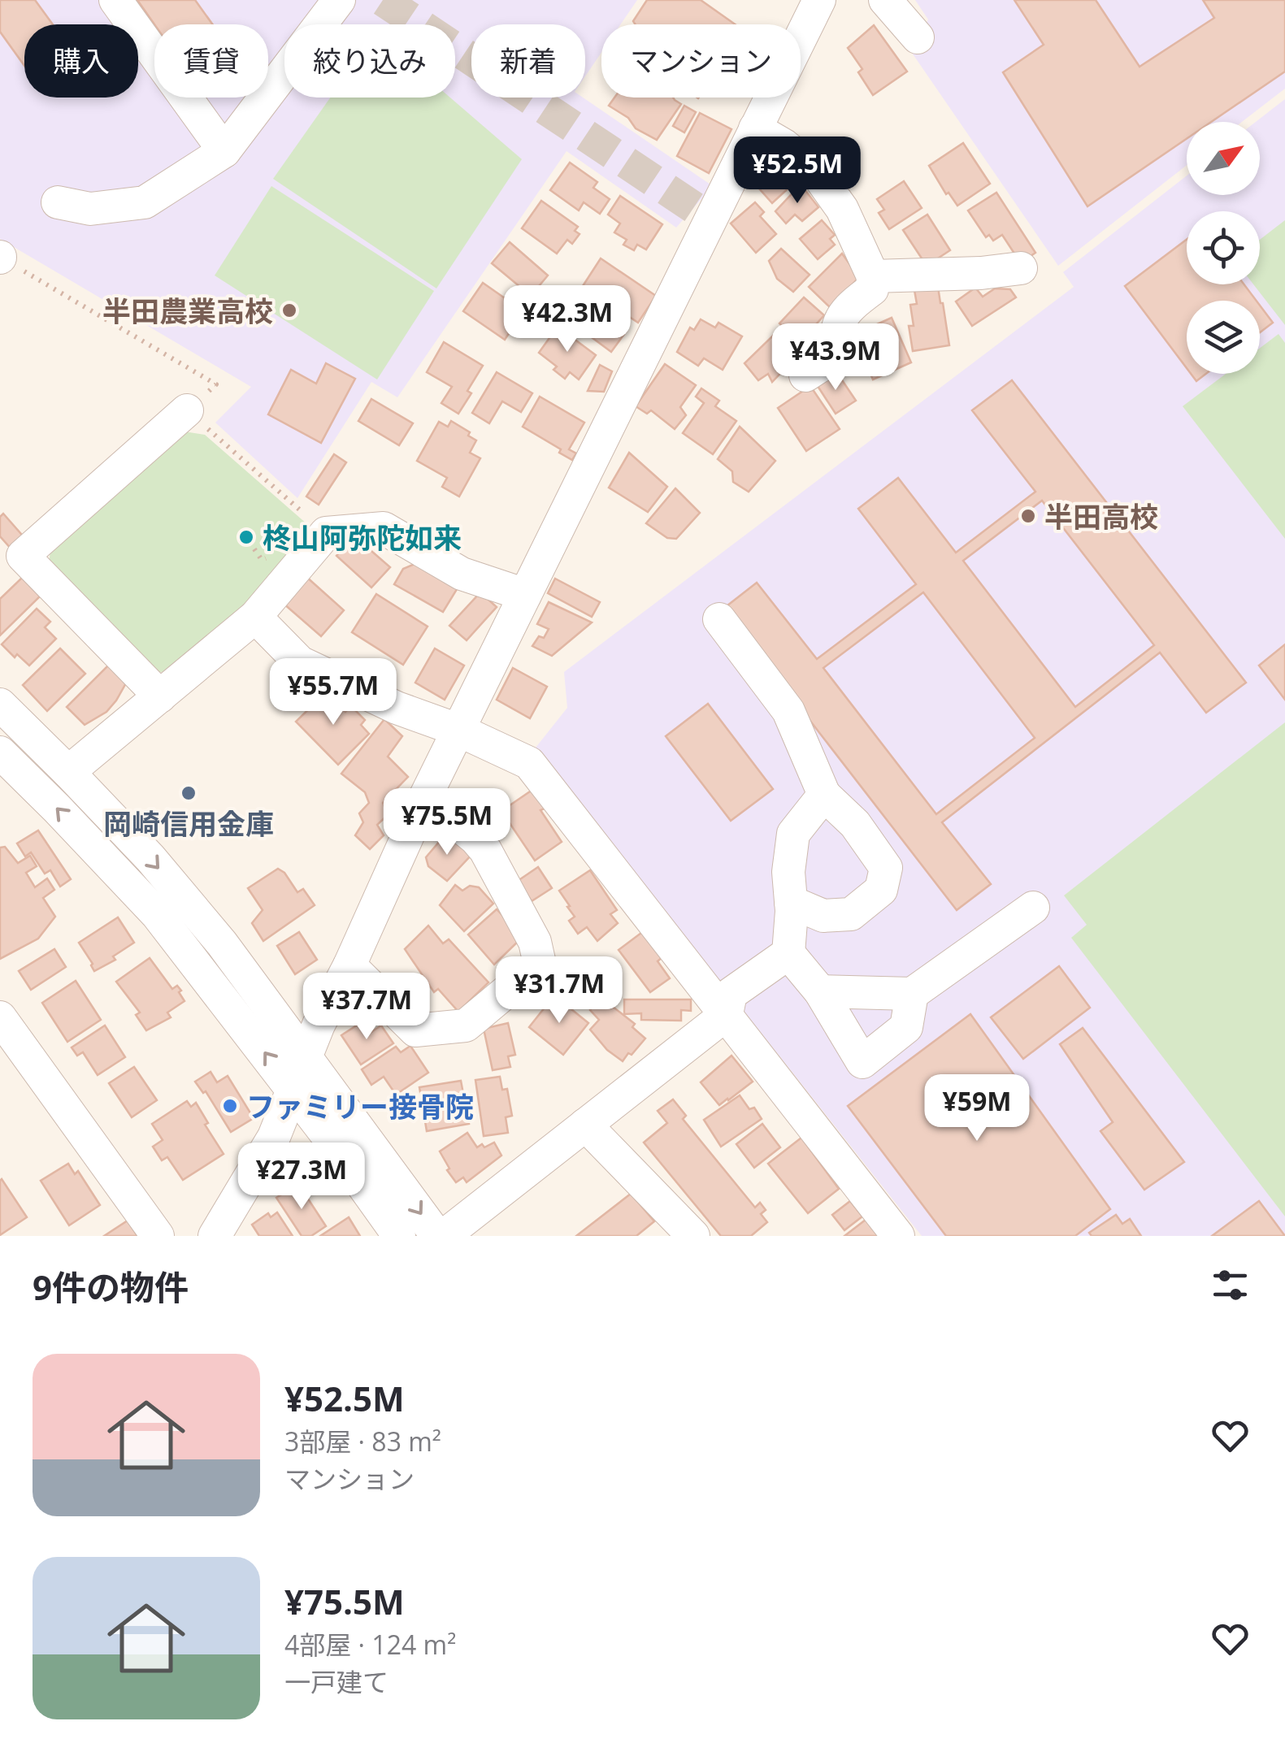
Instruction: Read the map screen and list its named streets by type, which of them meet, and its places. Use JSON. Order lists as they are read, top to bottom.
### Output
{
  "places": [
    "半田農業高校",
    "半田高校",
    "柊山阿弥陀如来",
    "岡崎信用金庫",
    "ファミリー接骨院"
  ],
  "north": "top right",
  "page": {
    "chip": [
      "購入",
      "賃貸",
      "絞り込み",
      "新着",
      "マンション"
    ],
    "price": [
      "¥52.5M",
      "¥42.3M",
      "¥43.9M",
      "¥55.7M",
      "¥75.5M",
      "¥31.7M",
      "¥37.7M",
      "¥59M",
      "¥27.3M"
    ],
    "heading": "9件の物件",
    "list": [
      {
        "name": "¥52.5M",
        "note": "3部屋 · 83 m² · マンション"
      },
      {
        "name": "¥75.5M",
        "note": "4部屋 · 124 m² · 一戸建て"
      }
    ]
  }
}
